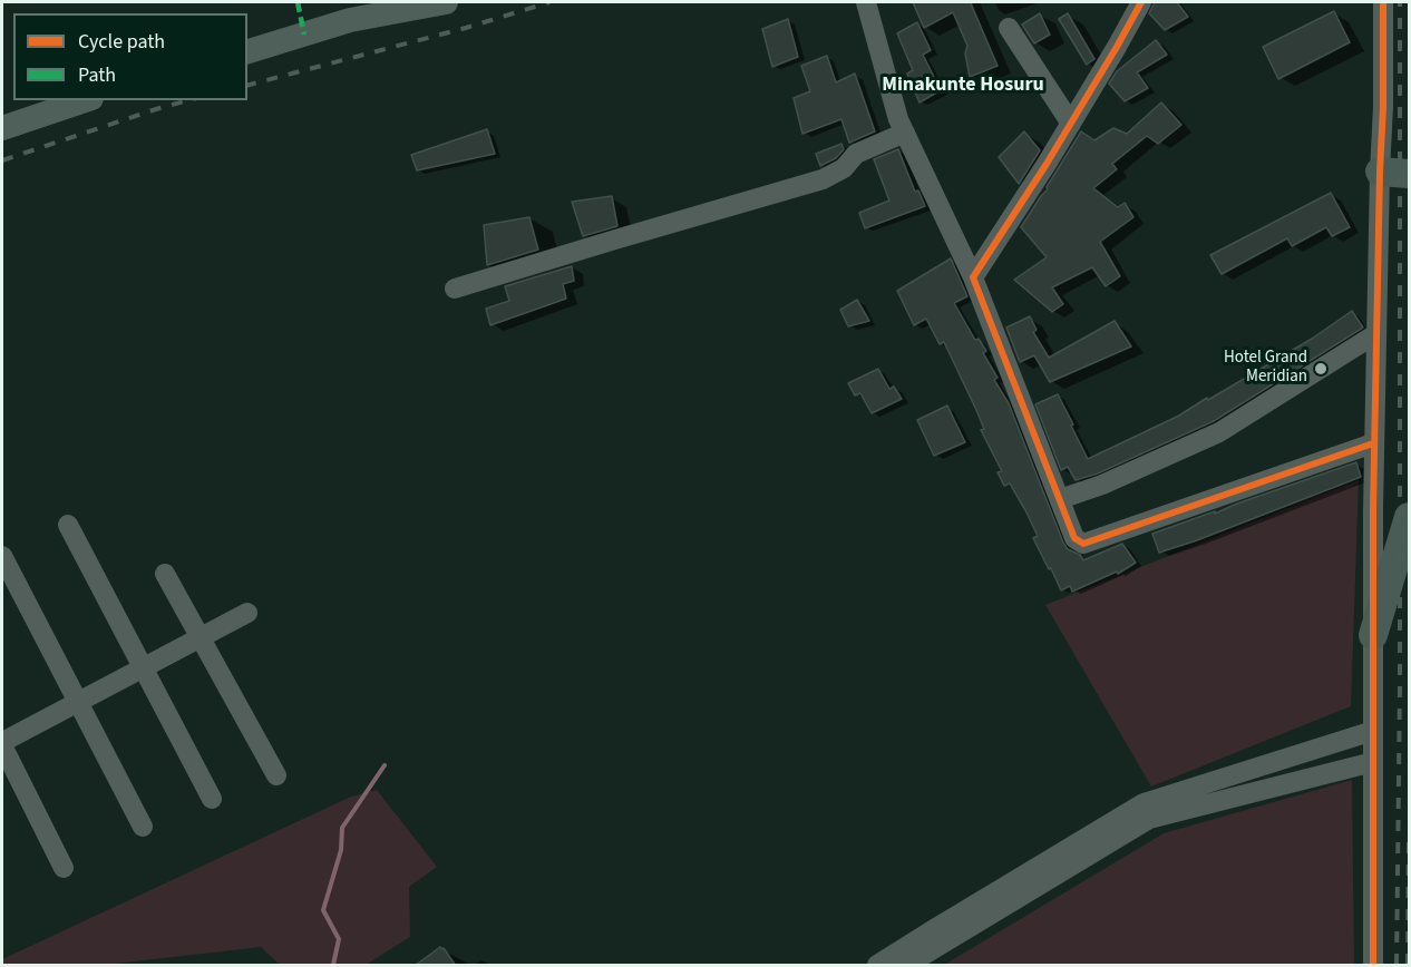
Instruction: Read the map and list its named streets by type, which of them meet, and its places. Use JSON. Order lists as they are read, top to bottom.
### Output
{
  "districts": ["Minakunte Hosuru"],
  "places": ["Hotel Grand Meridian"],
  "legend": ["Cycle path", "Path"]
}
